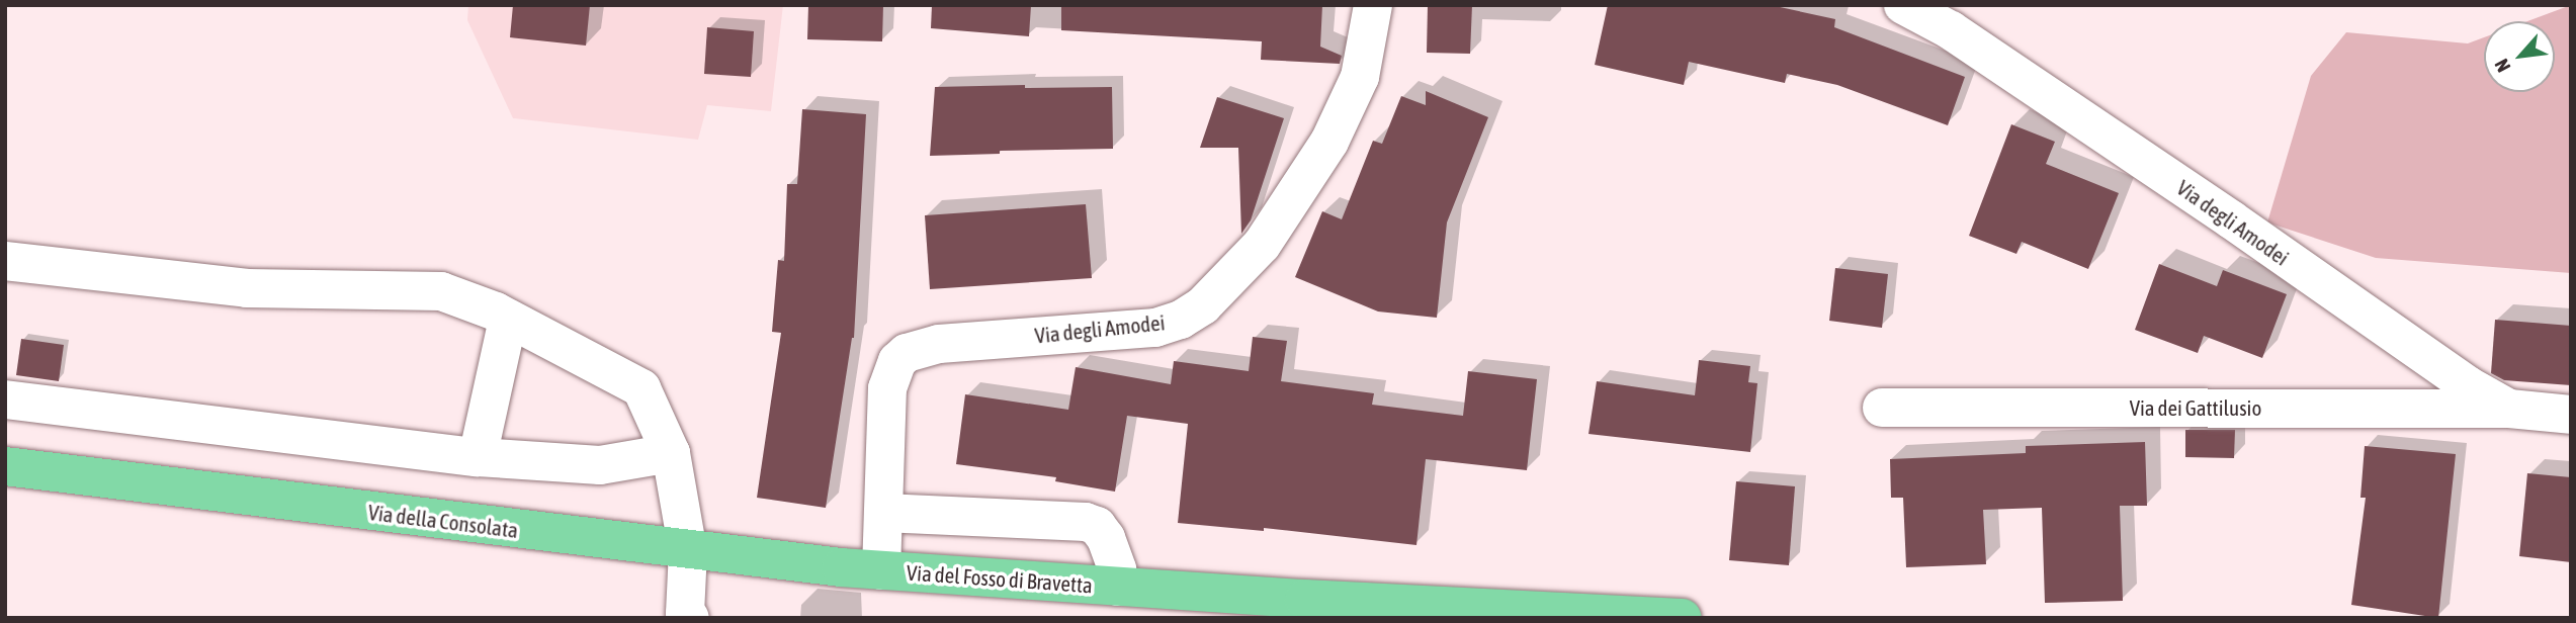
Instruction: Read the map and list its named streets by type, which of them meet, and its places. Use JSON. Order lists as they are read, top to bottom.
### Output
{
  "streets": {
    "main road": ["Via della Consolata", "Via del Fosso di Bravetta"],
    "street": ["Via degli Amodei", "Via dei Gattilusio"]
  },
  "crossings": [
    ["Via degli Amodei", "Via dei Gattilusio"],
    ["Via degli Amodei", "Via della Consolata"],
    ["Via degli Amodei", "Via del Fosso di Bravetta"],
    ["Via della Consolata", "Via del Fosso di Bravetta"]
  ],
  "north": "bottom left"
}
